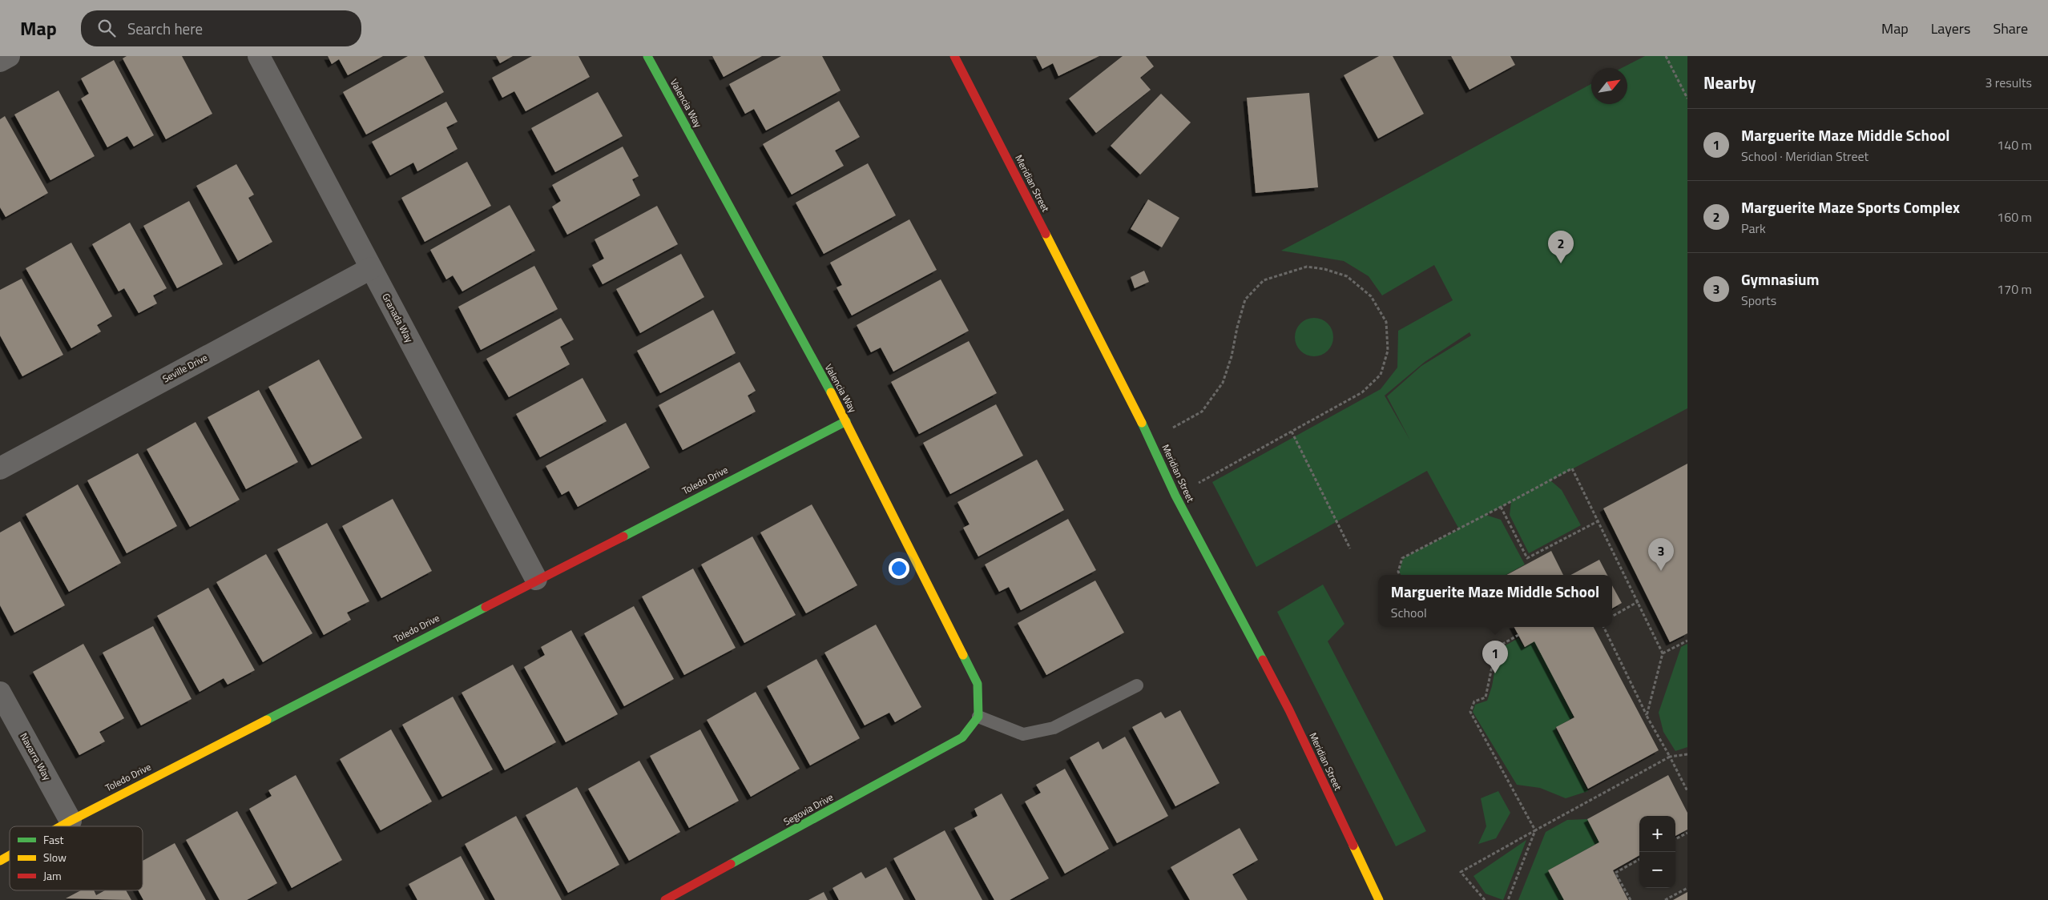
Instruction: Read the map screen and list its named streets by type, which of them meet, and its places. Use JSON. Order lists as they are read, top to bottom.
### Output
{
  "streets": {
    "street": [
      "Valencia Way",
      "Meridian Street",
      "Granada Way",
      "Seville Drive",
      "Toledo Drive",
      "Navarra Way",
      "Segovia Drive"
    ]
  },
  "crossings": [
    ["Valencia Way", "Toledo Drive"],
    ["Valencia Way", "Segovia Drive"],
    ["Granada Way", "Seville Drive"],
    ["Granada Way", "Toledo Drive"],
    ["Toledo Drive", "Navarra Way"]
  ],
  "legend": ["Fast", "Slow", "Jam"],
  "north": "top right",
  "page": {
    "header": "Map",
    "search": "Search here",
    "nav": ["Map", "Layers", "Share"],
    "heading": ["Nearby", "3 results"],
    "list": [
      {
        "mark": "1",
        "name": "Marguerite Maze Middle School",
        "note": "School · Meridian Street",
        "value": "140 m"
      },
      {
        "mark": "2",
        "name": "Marguerite Maze Sports Complex",
        "note": "Park",
        "value": "160 m"
      },
      {
        "mark": "3",
        "name": "Gymnasium",
        "note": "Sports",
        "value": "170 m"
      }
    ],
    "pins": ["2", "3", "1"],
    "popup": ["Marguerite Maze Middle School", "School"],
    "map_buttons": ["+", "−"]
  }
}
